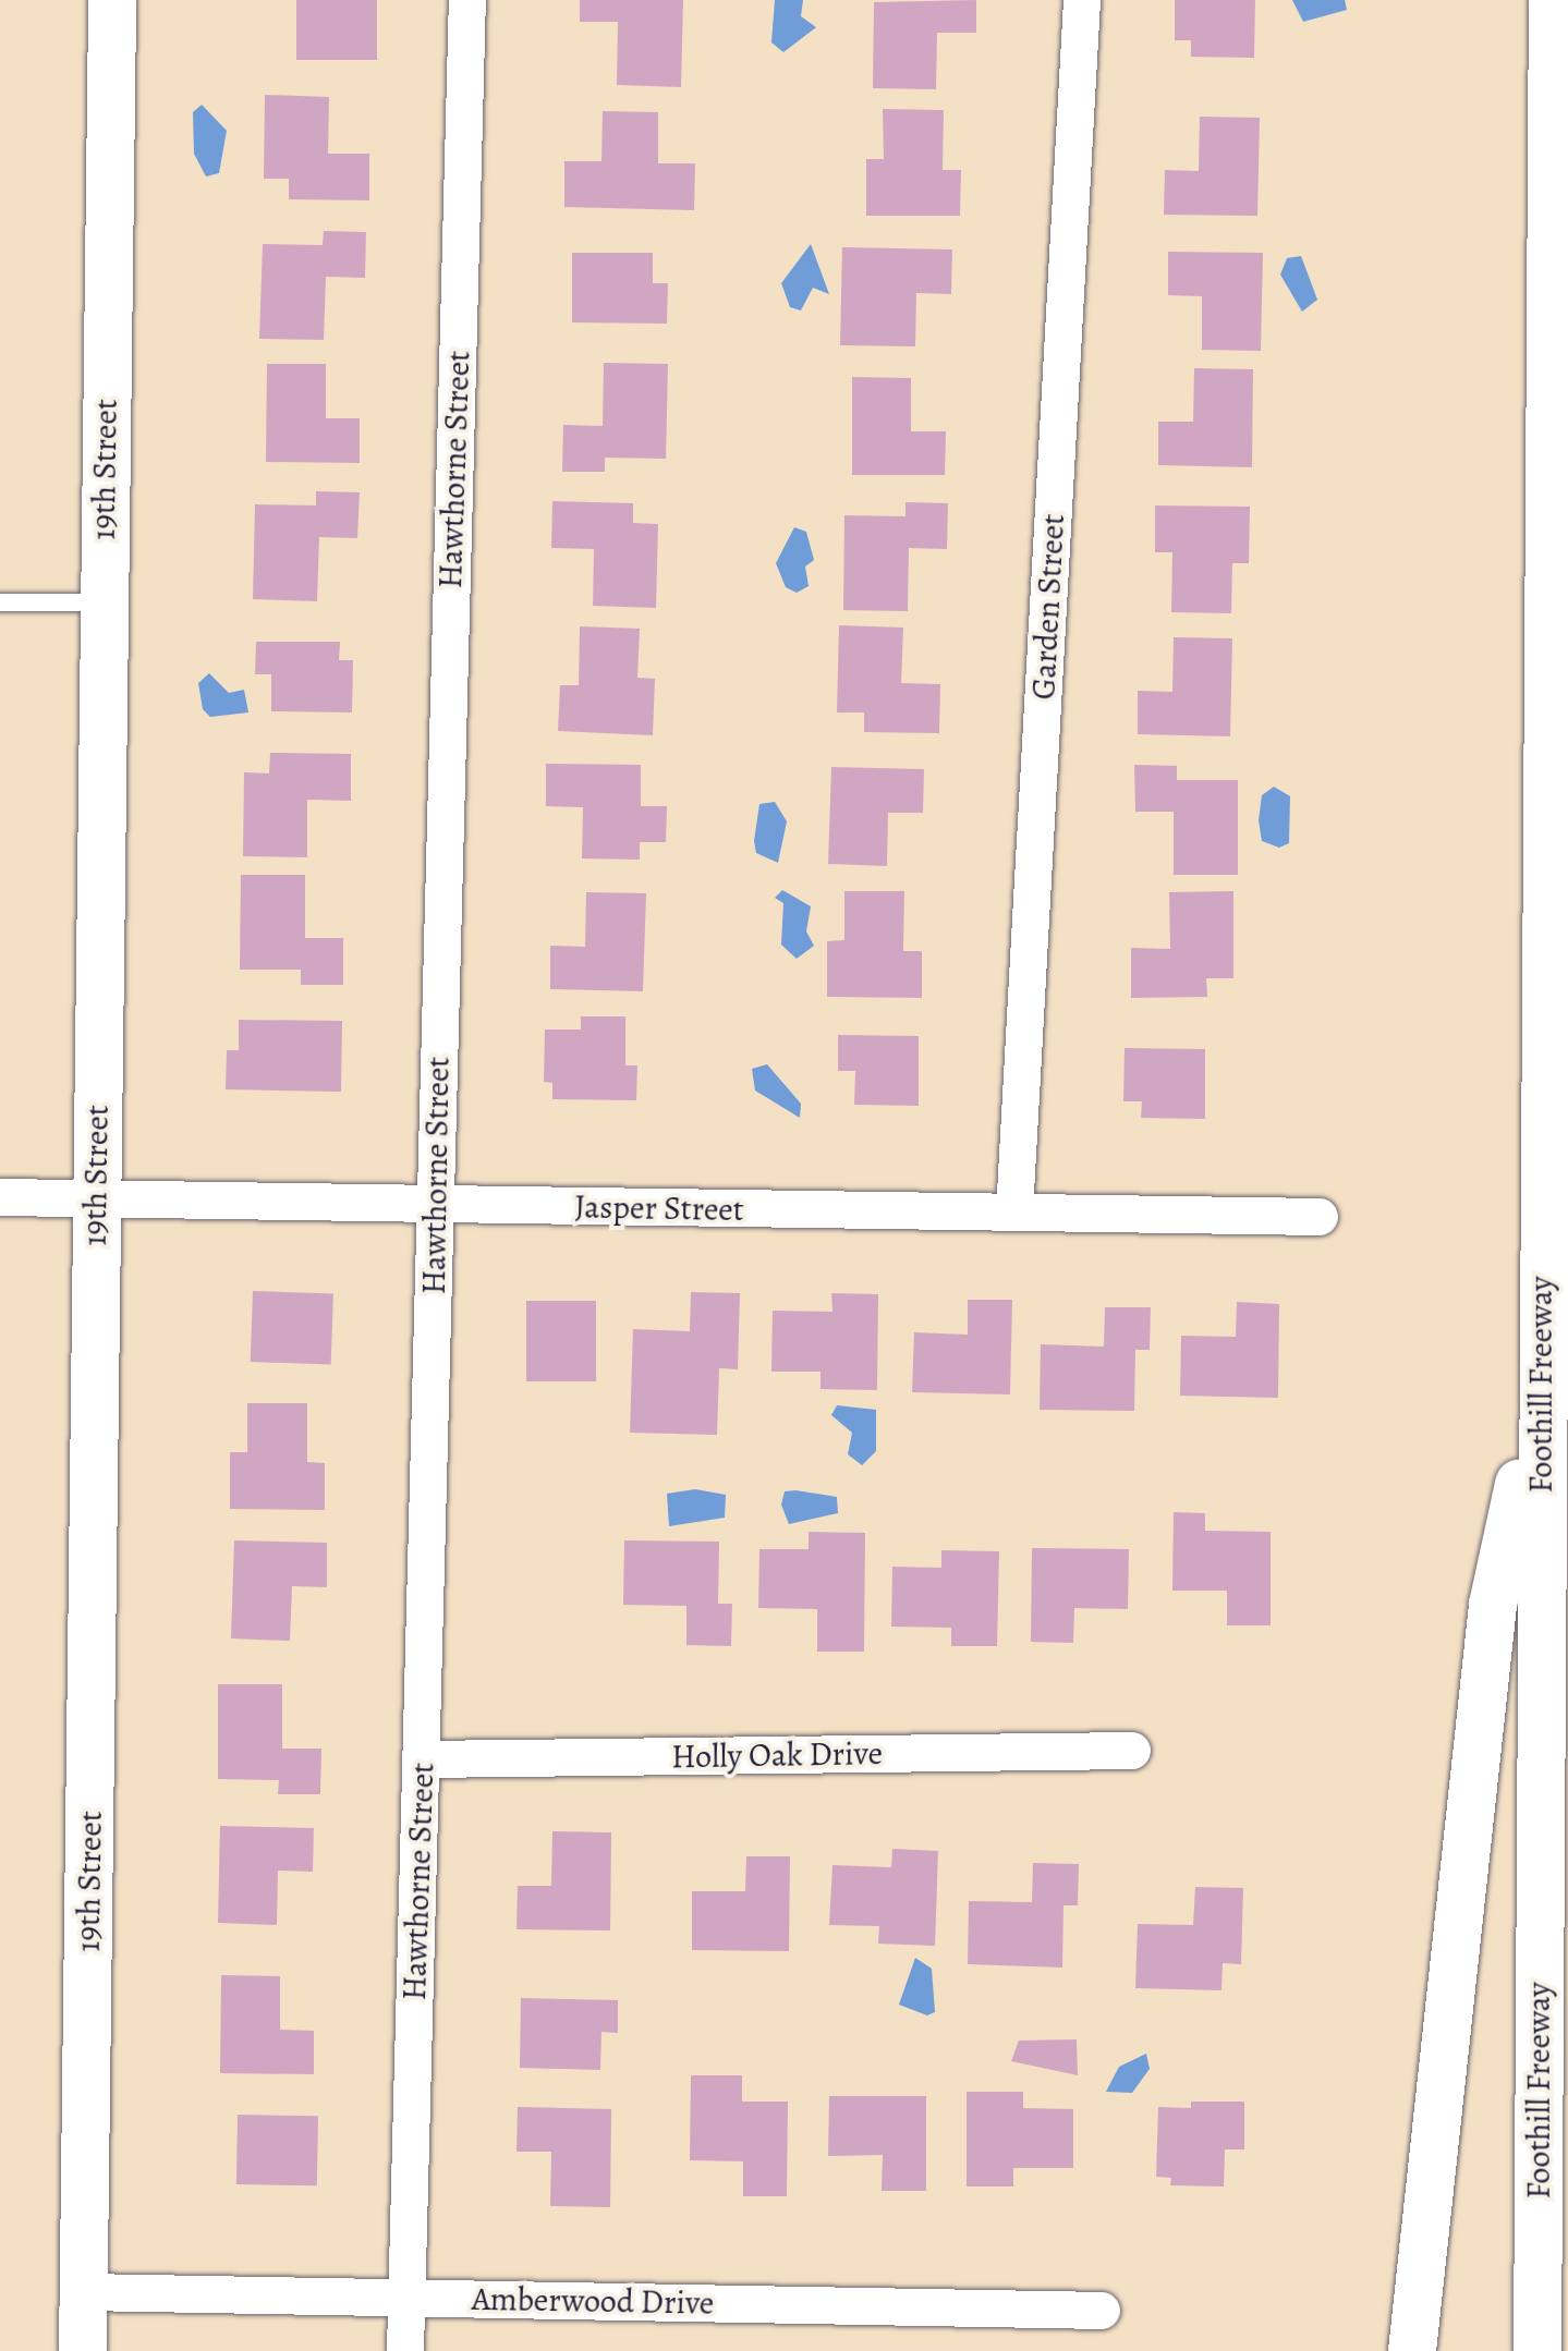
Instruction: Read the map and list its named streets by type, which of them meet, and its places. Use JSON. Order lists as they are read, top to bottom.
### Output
{
  "streets": {
    "main road": ["19th Street", "Foothill Freeway"],
    "street": [
      "Hawthorne Street",
      "Garden Street",
      "Jasper Street",
      "Holly Oak Drive",
      "Amberwood Drive"
    ]
  },
  "crossings": [
    ["19th Street", "Jasper Street"],
    ["19th Street", "Amberwood Drive"],
    ["Hawthorne Street", "Jasper Street"],
    ["Hawthorne Street", "Holly Oak Drive"],
    ["Hawthorne Street", "Amberwood Drive"],
    ["Garden Street", "Jasper Street"]
  ]
}
